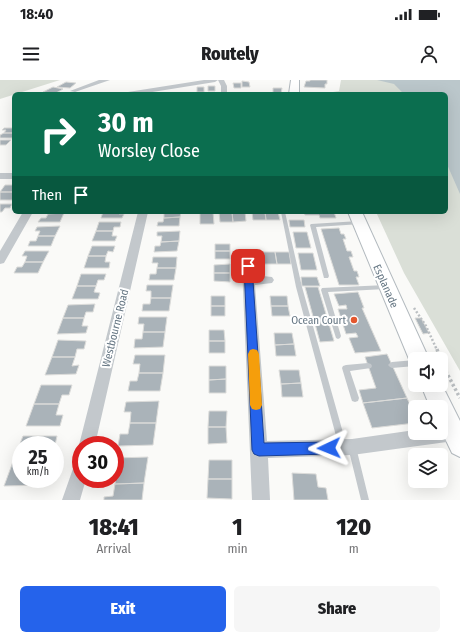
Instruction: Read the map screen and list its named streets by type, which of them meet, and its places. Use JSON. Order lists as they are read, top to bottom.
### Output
{
  "streets": {
    "main road": ["Esplanade"],
    "street": ["Westbourne Road"]
  },
  "places": ["Ocean Court"],
  "page": {
    "status": "18:40",
    "header": "Routely",
    "turn": ["30 m", "Worsley Close"],
    "then": "Then",
    "speed": "25 km/h",
    "limit": "30",
    "eta": [
      "18:41",
      "Arrival",
      "1",
      "min",
      "120",
      "m"
    ],
    "buttons": ["Exit", "Share"]
  }
}
